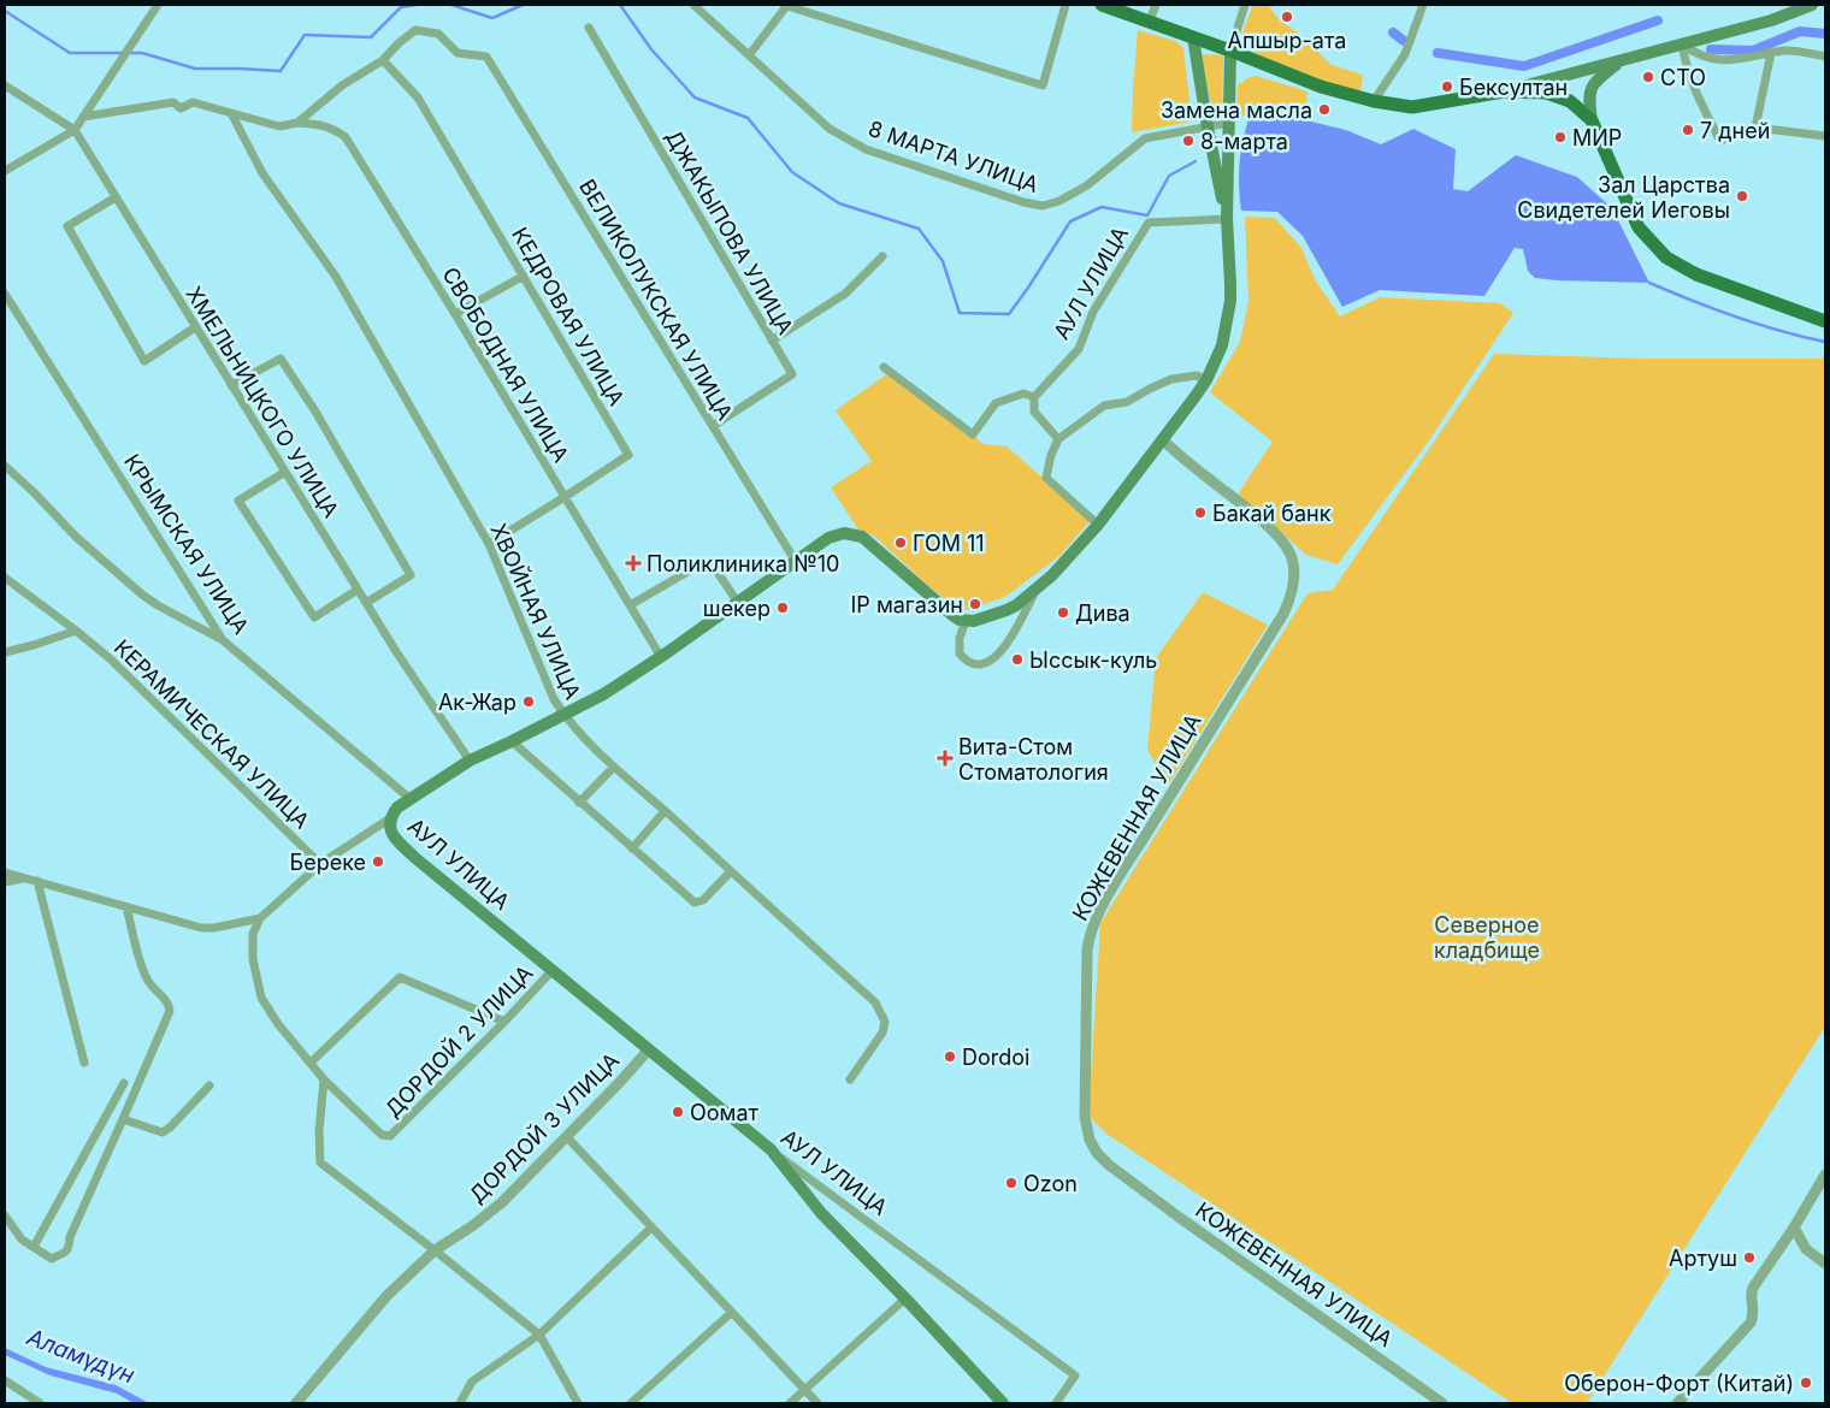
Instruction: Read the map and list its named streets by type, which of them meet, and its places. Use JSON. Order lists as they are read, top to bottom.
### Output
{
  "streets": {
    "main road": ["АУЛ УЛИЦА"],
    "street": [
      "8 МАРТА УЛИЦА",
      "ДЖАКЫПОВА УЛИЦА",
      "ВЕЛИКОЛУКСКАЯ УЛИЦА",
      "КЕДРОВАЯ УЛИЦА",
      "СВОБОДНАЯ УЛИЦА",
      "ХМЕЛЬНИЦКОГО УЛИЦА",
      "КРЫМСКАЯ УЛИЦА",
      "ХВОЙНАЯ УЛИЦА",
      "КЕРАМИЧЕСКАЯ УЛИЦА",
      "КОЖЕВЕННАЯ УЛИЦА",
      "ДОРДОЙ 2 УЛИЦА",
      "ДОРДОЙ 3 УЛИЦА"
    ]
  },
  "crossings": [
    ["ДЖАКЫПОВА УЛИЦА", "ВЕЛИКОЛУКСКАЯ УЛИЦА"],
    ["АУЛ УЛИЦА", "ВЕЛИКОЛУКСКАЯ УЛИЦА"],
    ["АУЛ УЛИЦА", "СВОБОДНАЯ УЛИЦА"],
    ["АУЛ УЛИЦА", "ХМЕЛЬНИЦКОГО УЛИЦА"],
    ["АУЛ УЛИЦА", "КРЫМСКАЯ УЛИЦА"],
    ["АУЛ УЛИЦА", "ХВОЙНАЯ УЛИЦА"],
    ["АУЛ УЛИЦА", "ДОРДОЙ 2 УЛИЦА"],
    ["АУЛ УЛИЦА", "ДОРДОЙ 3 УЛИЦА"],
    ["ВЕЛИКОЛУКСКАЯ УЛИЦА", "КЕДРОВАЯ УЛИЦА"],
    ["КЕДРОВАЯ УЛИЦА", "СВОБОДНАЯ УЛИЦА"],
    ["КЕДРОВАЯ УЛИЦА", "ХВОЙНАЯ УЛИЦА"]
  ],
  "water": ["Аламүдүн"],
  "parks": ["Северное кладбище"],
  "places": {
    "other": [
      "Апшыр-ата",
      "СТО",
      "Бексултан",
      "Замена масла",
      "7 дней",
      "МИР",
      "8-марта",
      "Зал Царства Свидетелей Иеговы",
      "Бакай банк",
      "ГОМ 11",
      "IP магазин",
      "шекер",
      "Дива",
      "Ыссык-куль",
      "Ак-Жар",
      "Береке",
      "Dordoi",
      "Оомат",
      "Ozon",
      "Артуш",
      "Оберон-Форт (Китай)"
    ],
    "health": ["Поликлиника №10", "Вита-Стом Стоматология"]
  }
}
